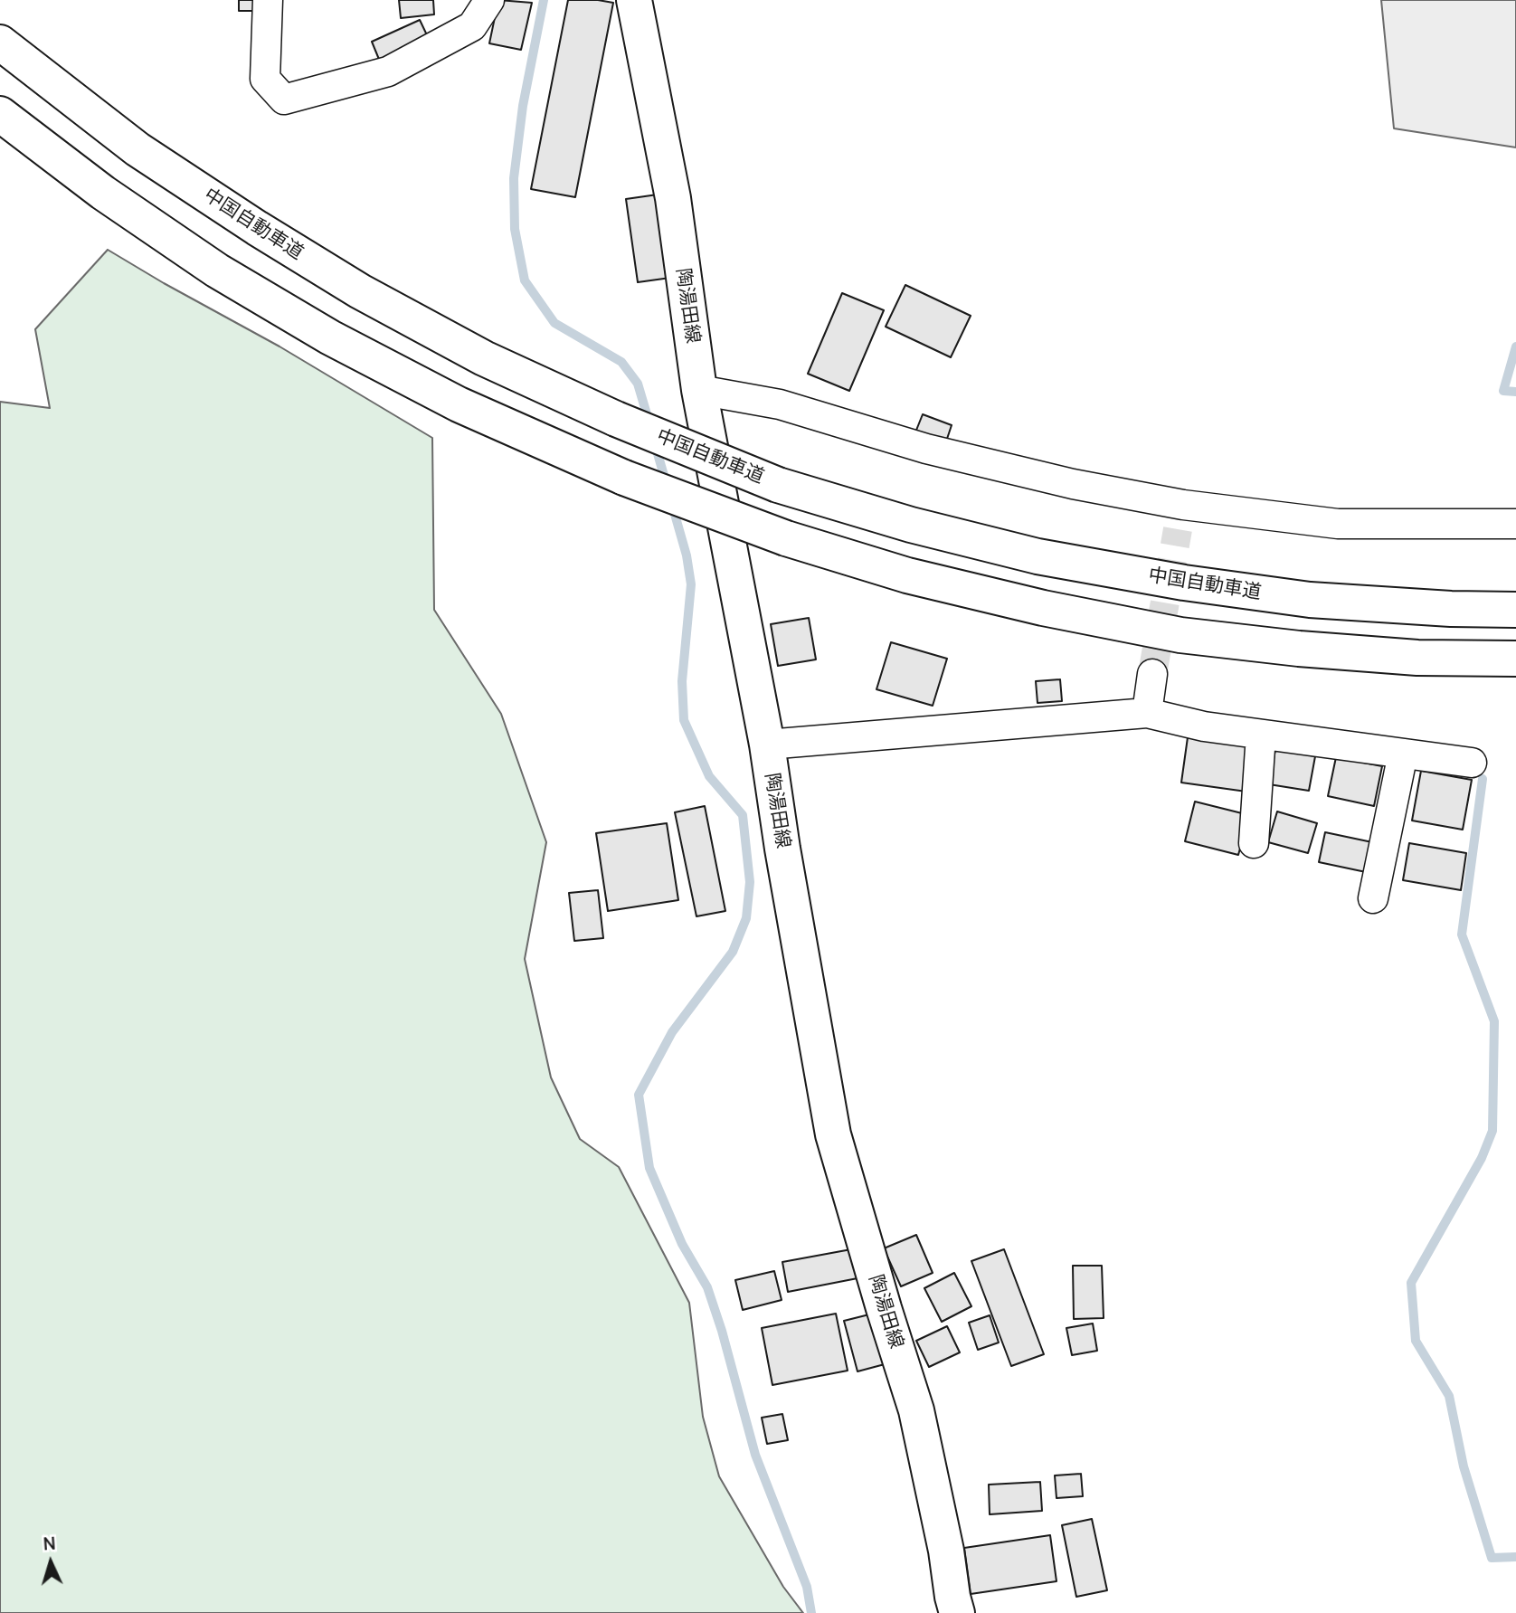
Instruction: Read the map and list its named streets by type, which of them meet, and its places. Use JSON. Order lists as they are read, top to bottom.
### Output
{
  "streets": {
    "main road": ["中国自動車道", "陶湯田線"]
  },
  "north": "top"
}
